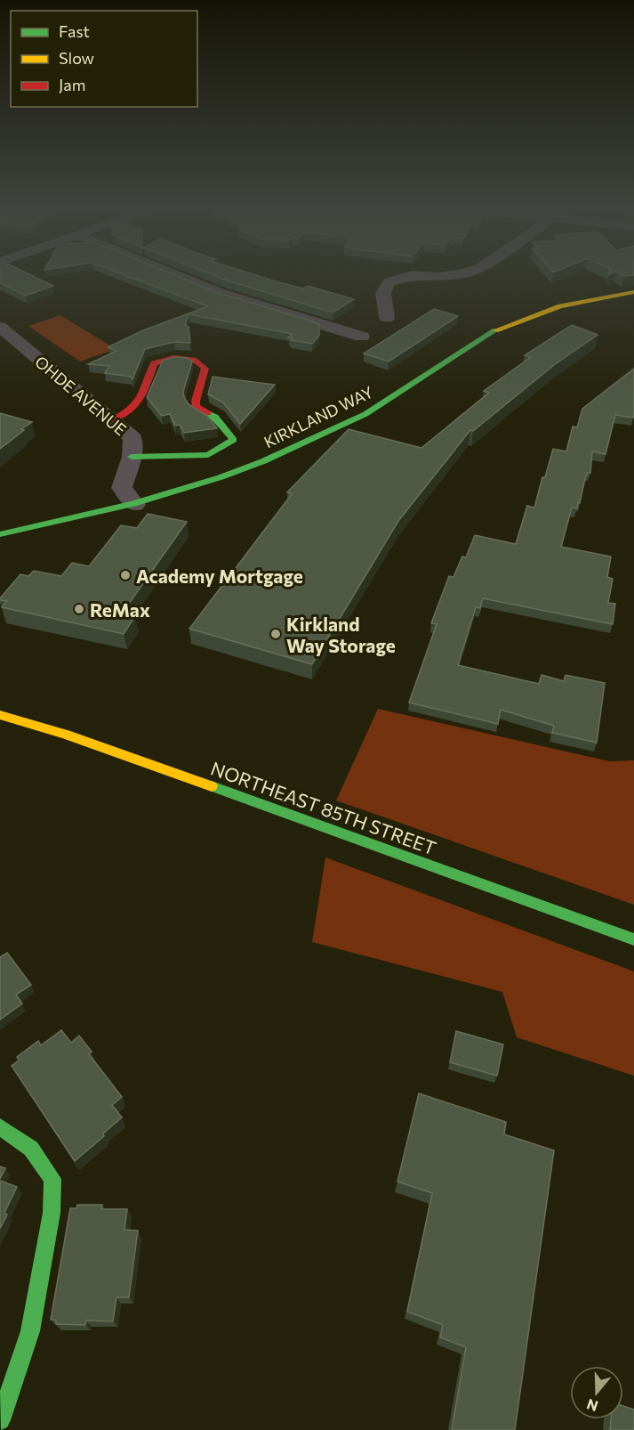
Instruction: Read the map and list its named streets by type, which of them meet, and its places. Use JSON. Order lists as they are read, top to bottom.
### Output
{
  "streets": {
    "main road": ["KIRKLAND WAY", "NORTHEAST 85TH STREET"],
    "street": ["OHDE AVENUE"]
  },
  "crossings": [
    ["OHDE AVENUE", "KIRKLAND WAY"]
  ],
  "places": ["Academy Mortgage", "ReMax", "Kirkland Way Storage"],
  "legend": ["Fast", "Slow", "Jam"],
  "north": "bottom"
}
